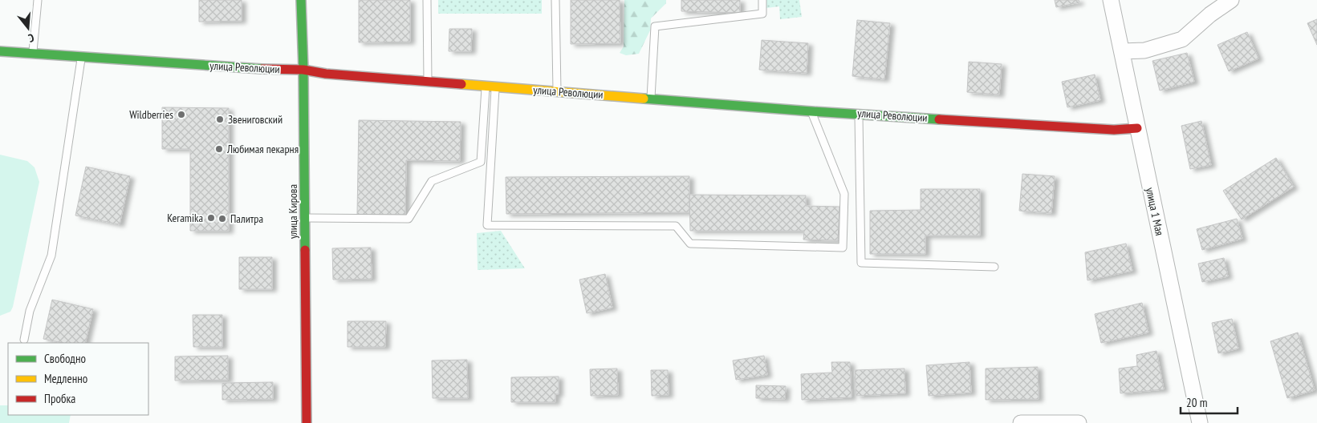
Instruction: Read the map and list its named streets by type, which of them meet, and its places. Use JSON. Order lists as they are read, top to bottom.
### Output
{
  "streets": {
    "street": ["улица Революции", "улица Кирова", "улица 1 Мая"]
  },
  "crossings": [
    ["улица Революции", "улица Кирова"],
    ["улица Революции", "улица 1 Мая"]
  ],
  "places": [
    "Wildberries",
    "Звениговский",
    "Любимая пекарня",
    "Keramika",
    "Палитра"
  ],
  "legend": ["Свободно", "Медленно", "Пробка"],
  "scale_bar": "20 m",
  "north": "bottom"
}
